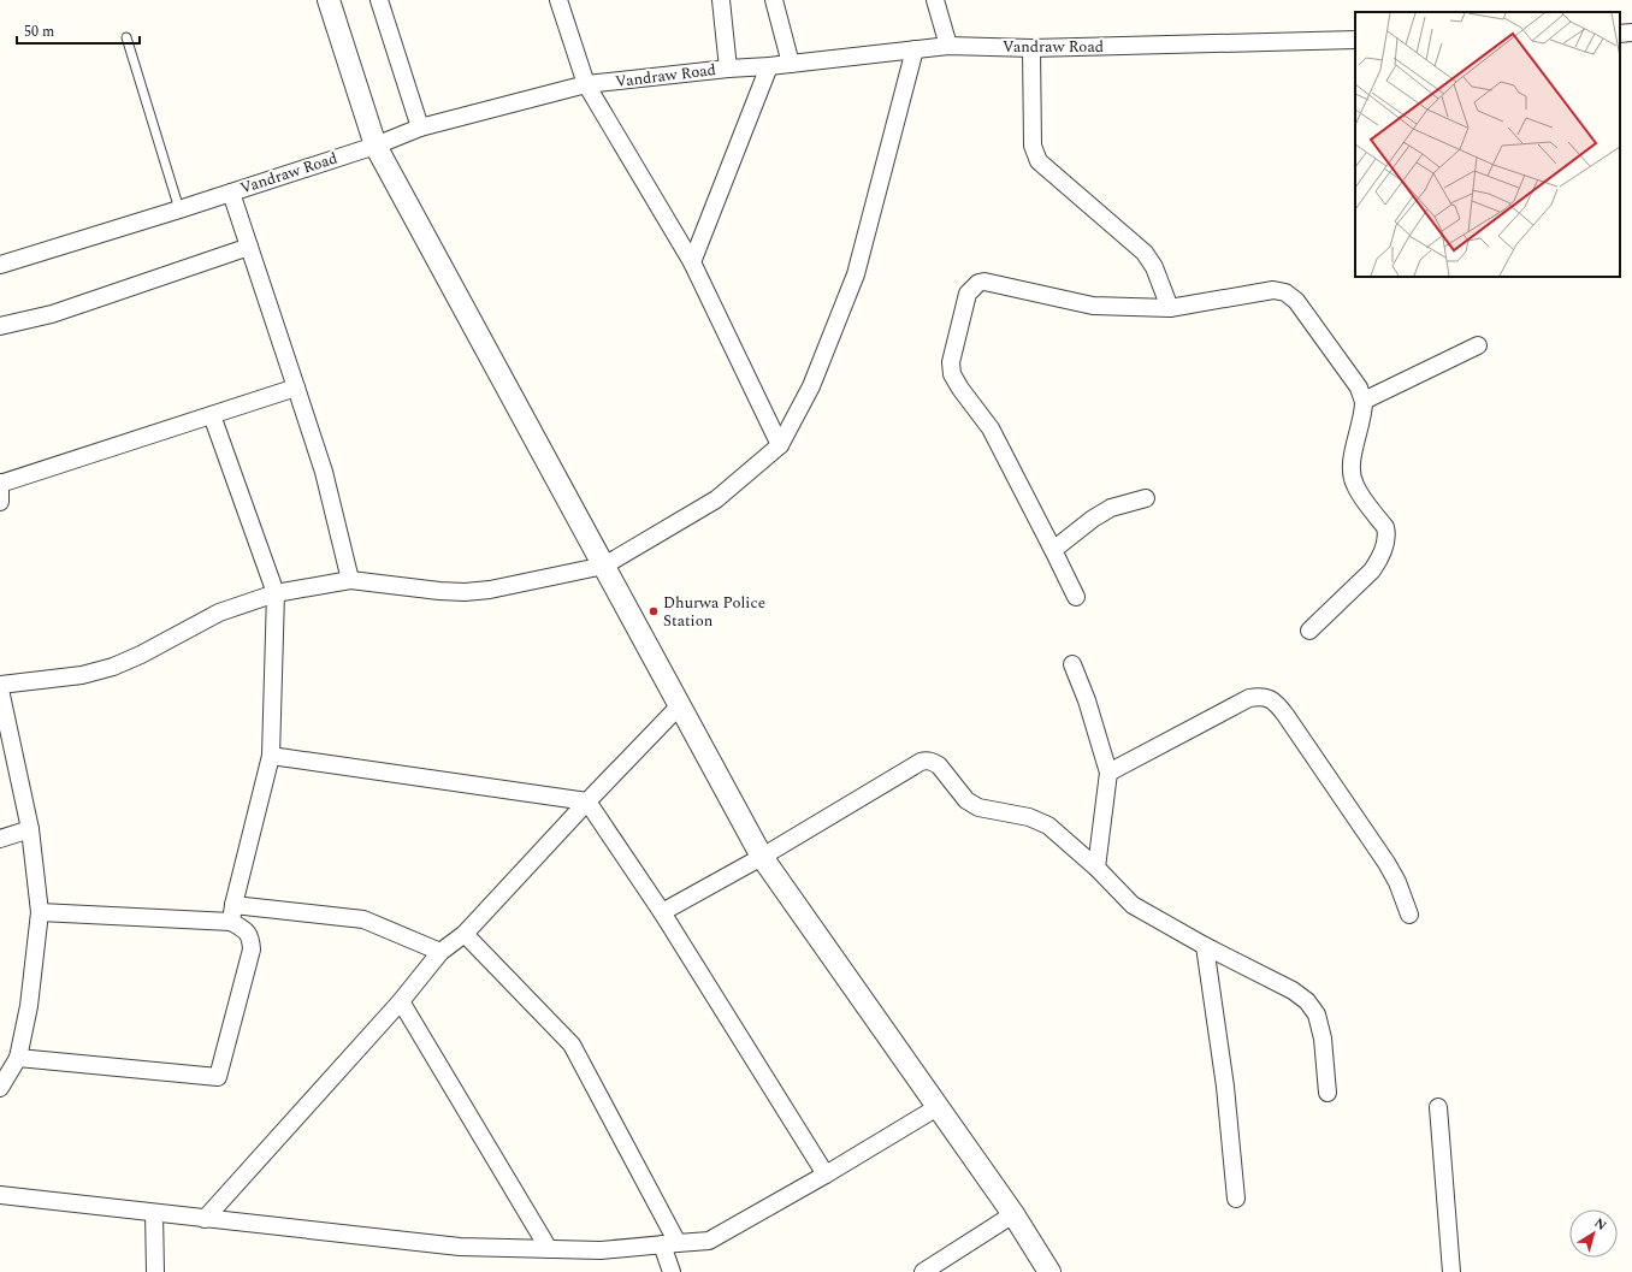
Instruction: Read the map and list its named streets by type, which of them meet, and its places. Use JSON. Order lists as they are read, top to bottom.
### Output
{
  "streets": {
    "street": ["Vandraw Road"]
  },
  "places": ["Dhurwa Police Station"],
  "scale_bar": "50 m",
  "north": "top right"
}
